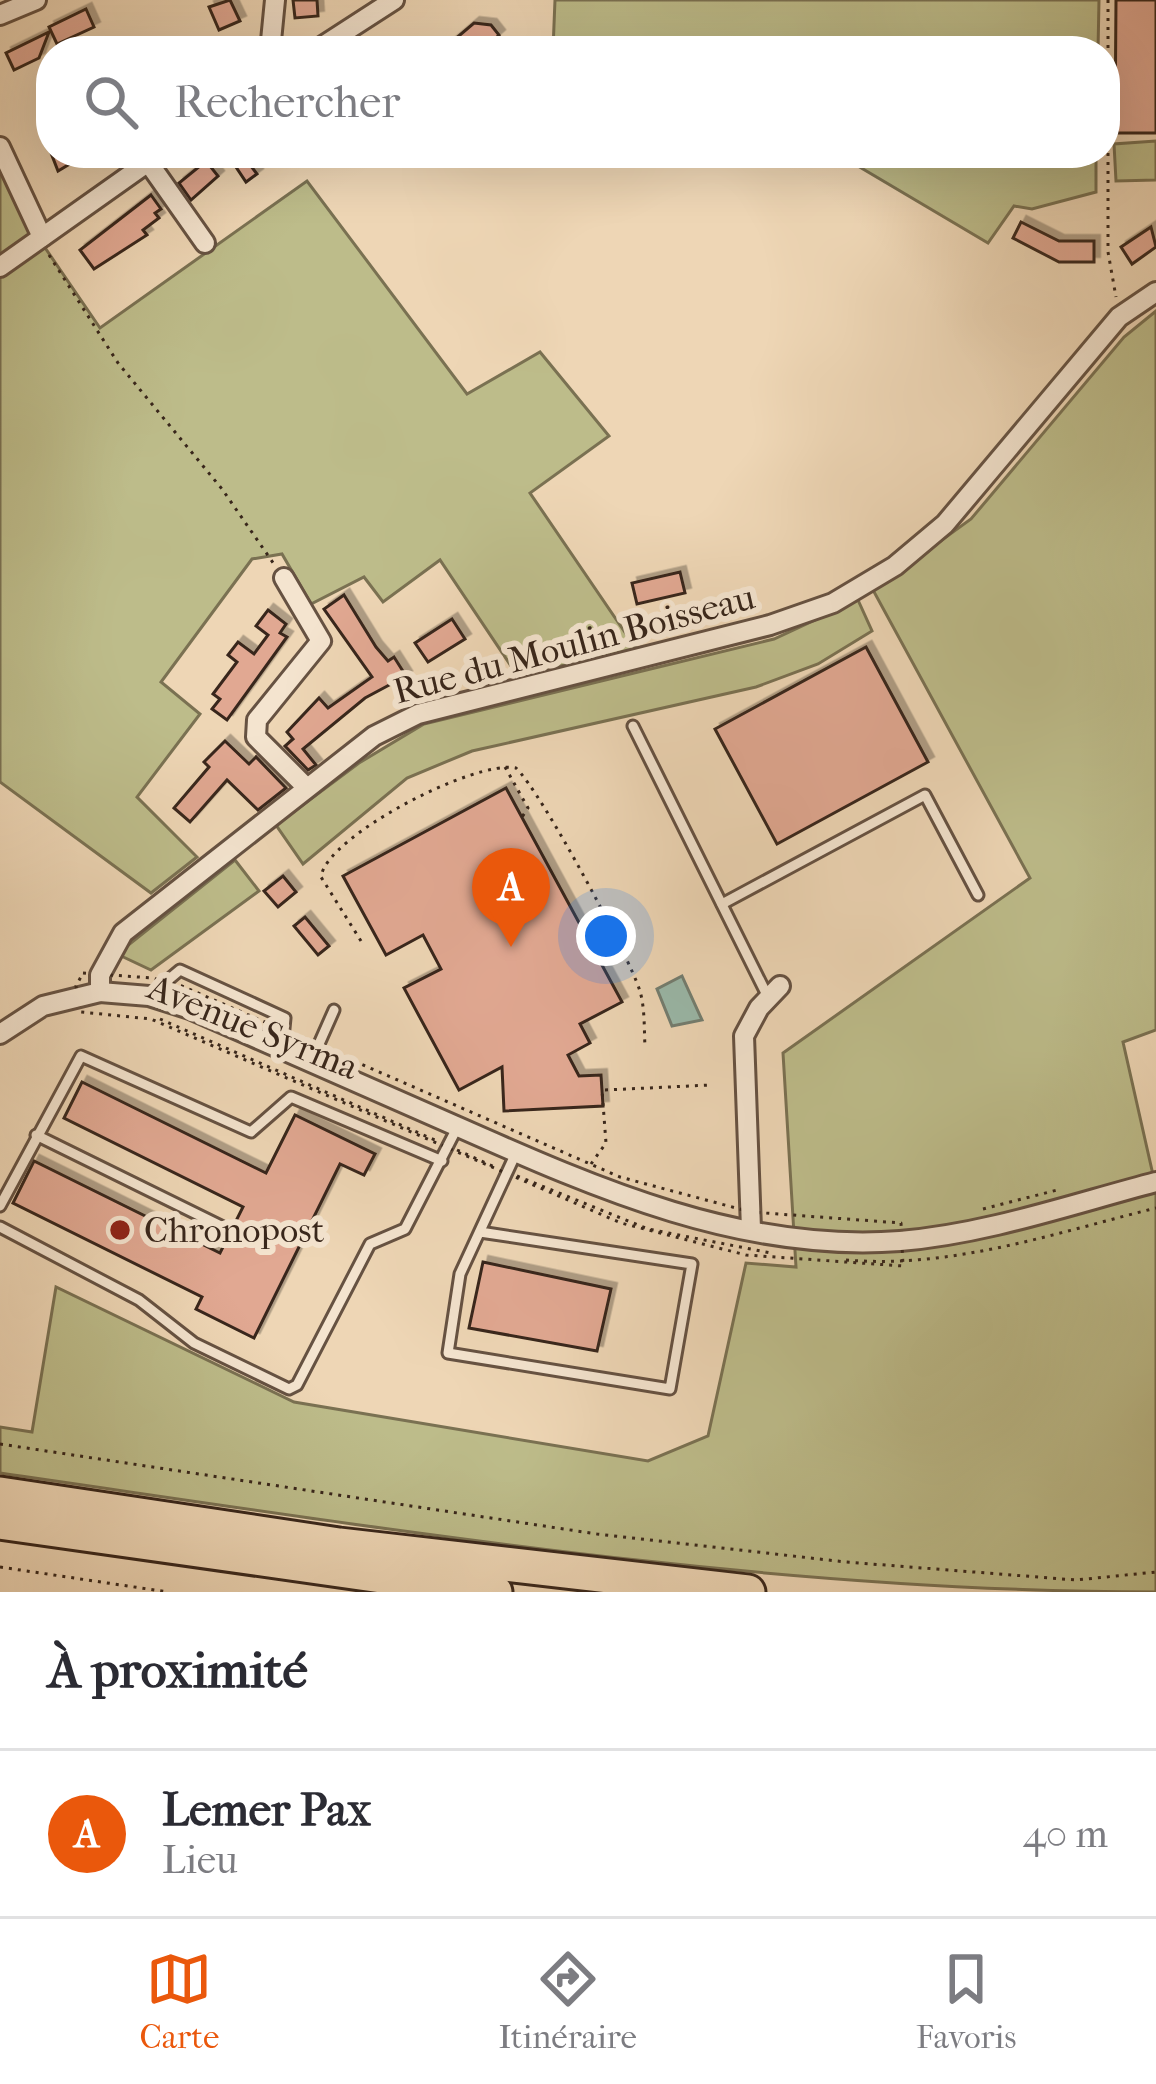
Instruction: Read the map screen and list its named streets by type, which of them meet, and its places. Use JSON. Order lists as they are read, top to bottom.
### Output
{
  "streets": {
    "street": ["Rue du Moulin Boisseau", "Avenue Syrma"]
  },
  "crossings": [
    ["Rue du Moulin Boisseau", "Avenue Syrma"]
  ],
  "places": ["Chronopost"],
  "page": {
    "search": "Rechercher",
    "pins": "A",
    "heading": "À proximité",
    "list": [
      {
        "mark": "A",
        "name": "Lemer Pax",
        "note": "Lieu",
        "value": "40 m"
      }
    ],
    "nav": ["Carte", "Itinéraire", "Favoris"]
  }
}
